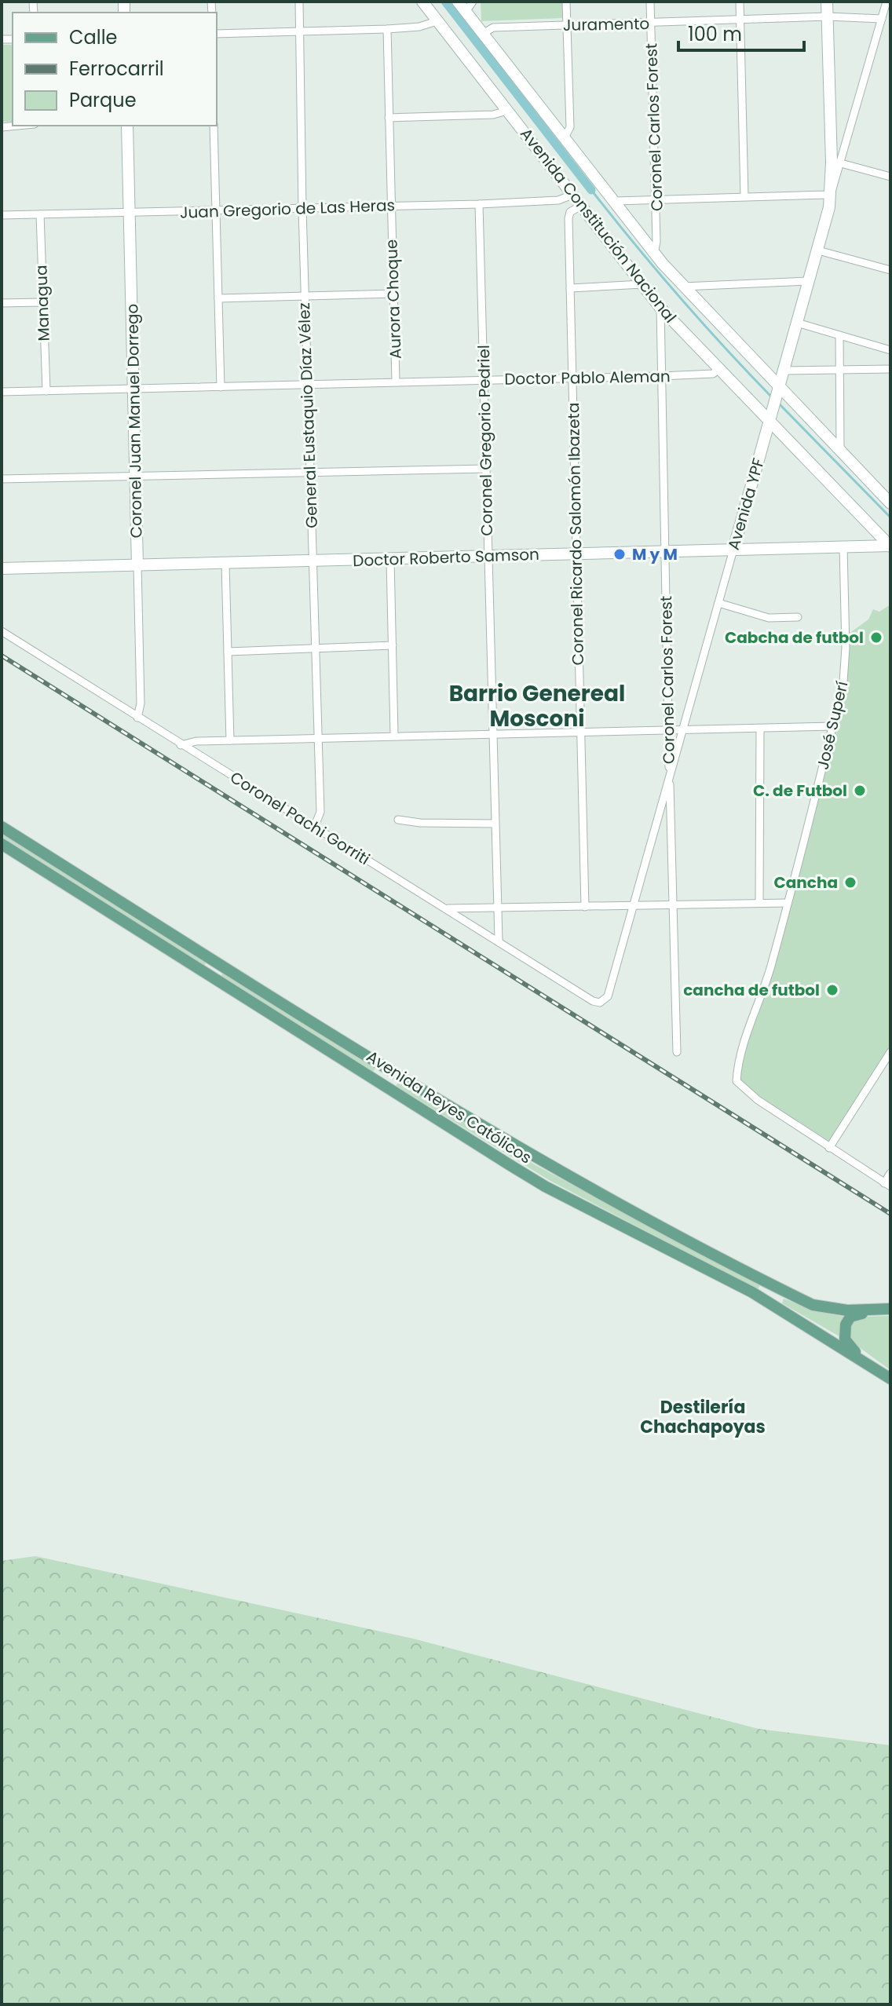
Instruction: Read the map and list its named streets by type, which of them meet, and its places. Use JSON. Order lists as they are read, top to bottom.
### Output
{
  "streets": {
    "main road": ["Avenida Reyes Católicos"],
    "street": [
      "Juramento",
      "Coronel Carlos Forest",
      "Juan Gregorio de Las Heras",
      "Avenida Constitución Nacional",
      "Aurora Choque",
      "Managua",
      "Doctor Pablo Aleman",
      "General Eustaquio Díaz Vélez",
      "Coronel Juan Manuel Dorrego",
      "Coronel Gregorio Pedriel",
      "Avenida YPF",
      "Coronel Ricardo Salomón Ibazeta",
      "Doctor Roberto Samson",
      "José Superí",
      "Coronel Pachi Gorriti"
    ]
  },
  "crossings": [
    ["Juramento", "Coronel Carlos Forest"],
    ["Juramento", "Avenida Constitución Nacional"],
    ["Juramento", "Avenida YPF"],
    ["Coronel Carlos Forest", "Avenida Constitución Nacional"],
    ["Coronel Carlos Forest", "Doctor Pablo Aleman"],
    ["Coronel Carlos Forest", "Avenida YPF"],
    ["Coronel Carlos Forest", "Doctor Roberto Samson"],
    ["Juan Gregorio de Las Heras", "Avenida Constitución Nacional"],
    ["Juan Gregorio de Las Heras", "Aurora Choque"],
    ["Juan Gregorio de Las Heras", "Managua"],
    ["Juan Gregorio de Las Heras", "General Eustaquio Díaz Vélez"],
    ["Juan Gregorio de Las Heras", "Coronel Juan Manuel Dorrego"],
    ["Juan Gregorio de Las Heras", "Coronel Gregorio Pedriel"],
    ["Avenida Constitución Nacional", "Doctor Pablo Aleman"],
    ["Avenida Constitución Nacional", "Avenida YPF"],
    ["Avenida Constitución Nacional", "Coronel Ricardo Salomón Ibazeta"],
    ["Avenida Constitución Nacional", "Doctor Roberto Samson"],
    ["Aurora Choque", "Doctor Pablo Aleman"],
    ["Managua", "Doctor Pablo Aleman"],
    ["Doctor Pablo Aleman", "General Eustaquio Díaz Vélez"],
    ["Doctor Pablo Aleman", "Coronel Juan Manuel Dorrego"],
    ["Doctor Pablo Aleman", "Coronel Gregorio Pedriel"],
    ["Doctor Pablo Aleman", "Coronel Ricardo Salomón Ibazeta"],
    ["General Eustaquio Díaz Vélez", "Doctor Roberto Samson"],
    ["General Eustaquio Díaz Vélez", "Coronel Pachi Gorriti"],
    ["Coronel Juan Manuel Dorrego", "Doctor Roberto Samson"],
    ["Coronel Juan Manuel Dorrego", "Coronel Pachi Gorriti"],
    ["Coronel Gregorio Pedriel", "Doctor Roberto Samson"],
    ["Coronel Gregorio Pedriel", "Coronel Pachi Gorriti"],
    ["Avenida YPF", "Doctor Roberto Samson"],
    ["Avenida YPF", "Coronel Pachi Gorriti"],
    ["Coronel Ricardo Salomón Ibazeta", "Doctor Roberto Samson"],
    ["Doctor Roberto Samson", "José Superí"]
  ],
  "districts": ["Barrio Genereal Mosconi", "Destilería Chachapoyas"],
  "places": [
    "M y M",
    "Cabcha de futbol",
    "C. de Futbol",
    "Cancha",
    "cancha de futbol"
  ],
  "legend": ["Calle", "Ferrocarril", "Parque"],
  "scale_bar": "100 m"
}
